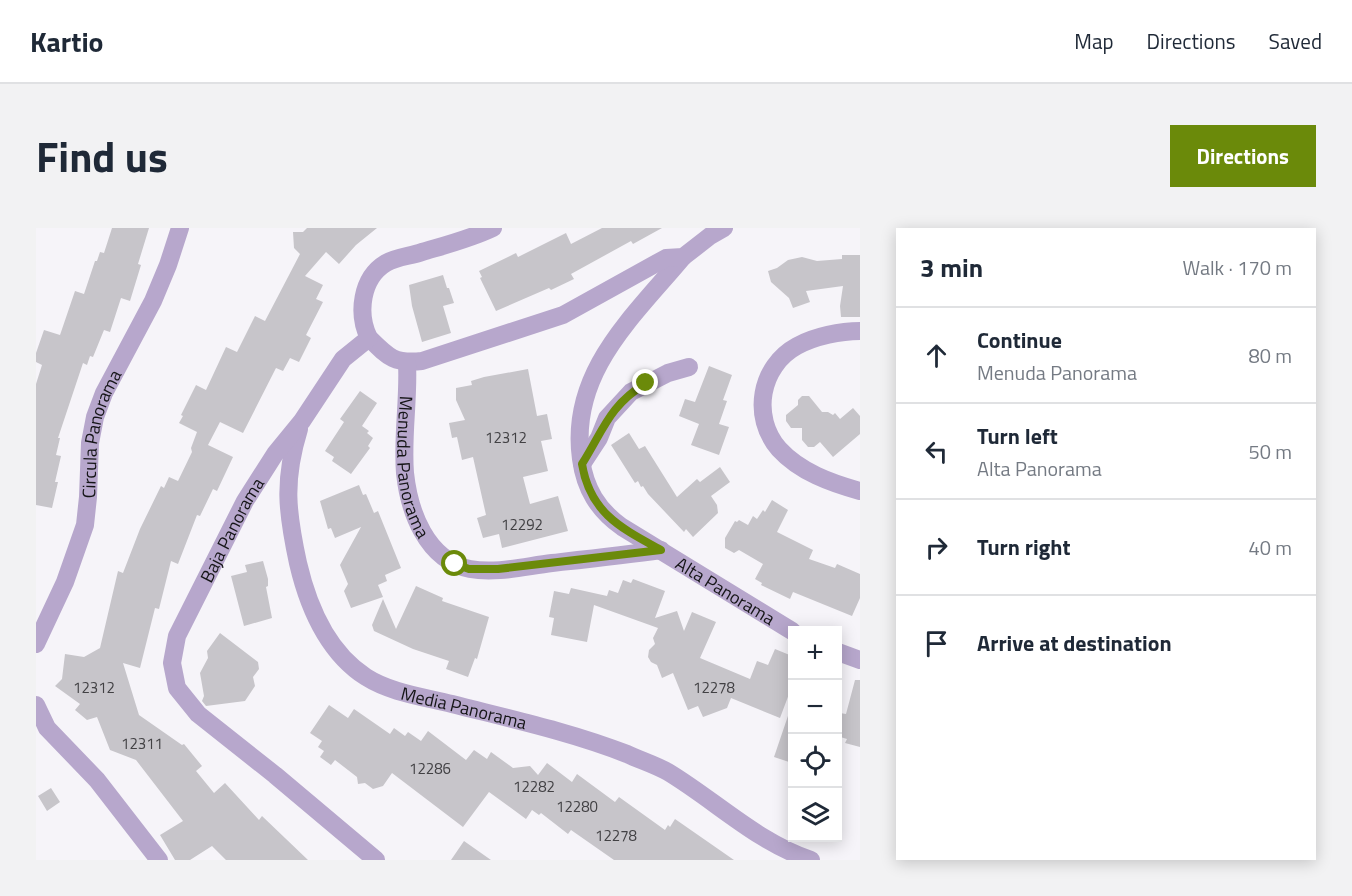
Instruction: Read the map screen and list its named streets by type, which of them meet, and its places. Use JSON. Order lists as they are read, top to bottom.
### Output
{
  "streets": {
    "street": [
      "Circula Panorama",
      "Menuda Panorama",
      "Baja Panorama",
      "Alta Panorama",
      "Media Panorama"
    ]
  },
  "crossings": [
    ["Menuda Panorama", "Alta Panorama"],
    ["Baja Panorama", "Media Panorama"]
  ],
  "house_numbers": [
    "12312",
    "12292",
    "12312",
    "12278",
    "12311",
    "12286",
    "12282",
    "12280",
    "12278"
  ],
  "page": {
    "header": "Kartio",
    "nav": ["Map", "Directions", "Saved"],
    "title": "Find us",
    "buttons": "Directions",
    "heading": ["3 min", "Walk · 170 m"],
    "list": [
      ["Continue", "Menuda Panorama", "80 m"],
      ["Turn left", "Alta Panorama", "50 m"],
      ["Turn right", "40 m"],
      "Arrive at destination"
    ],
    "map_buttons": ["+", "−"]
  }
}
